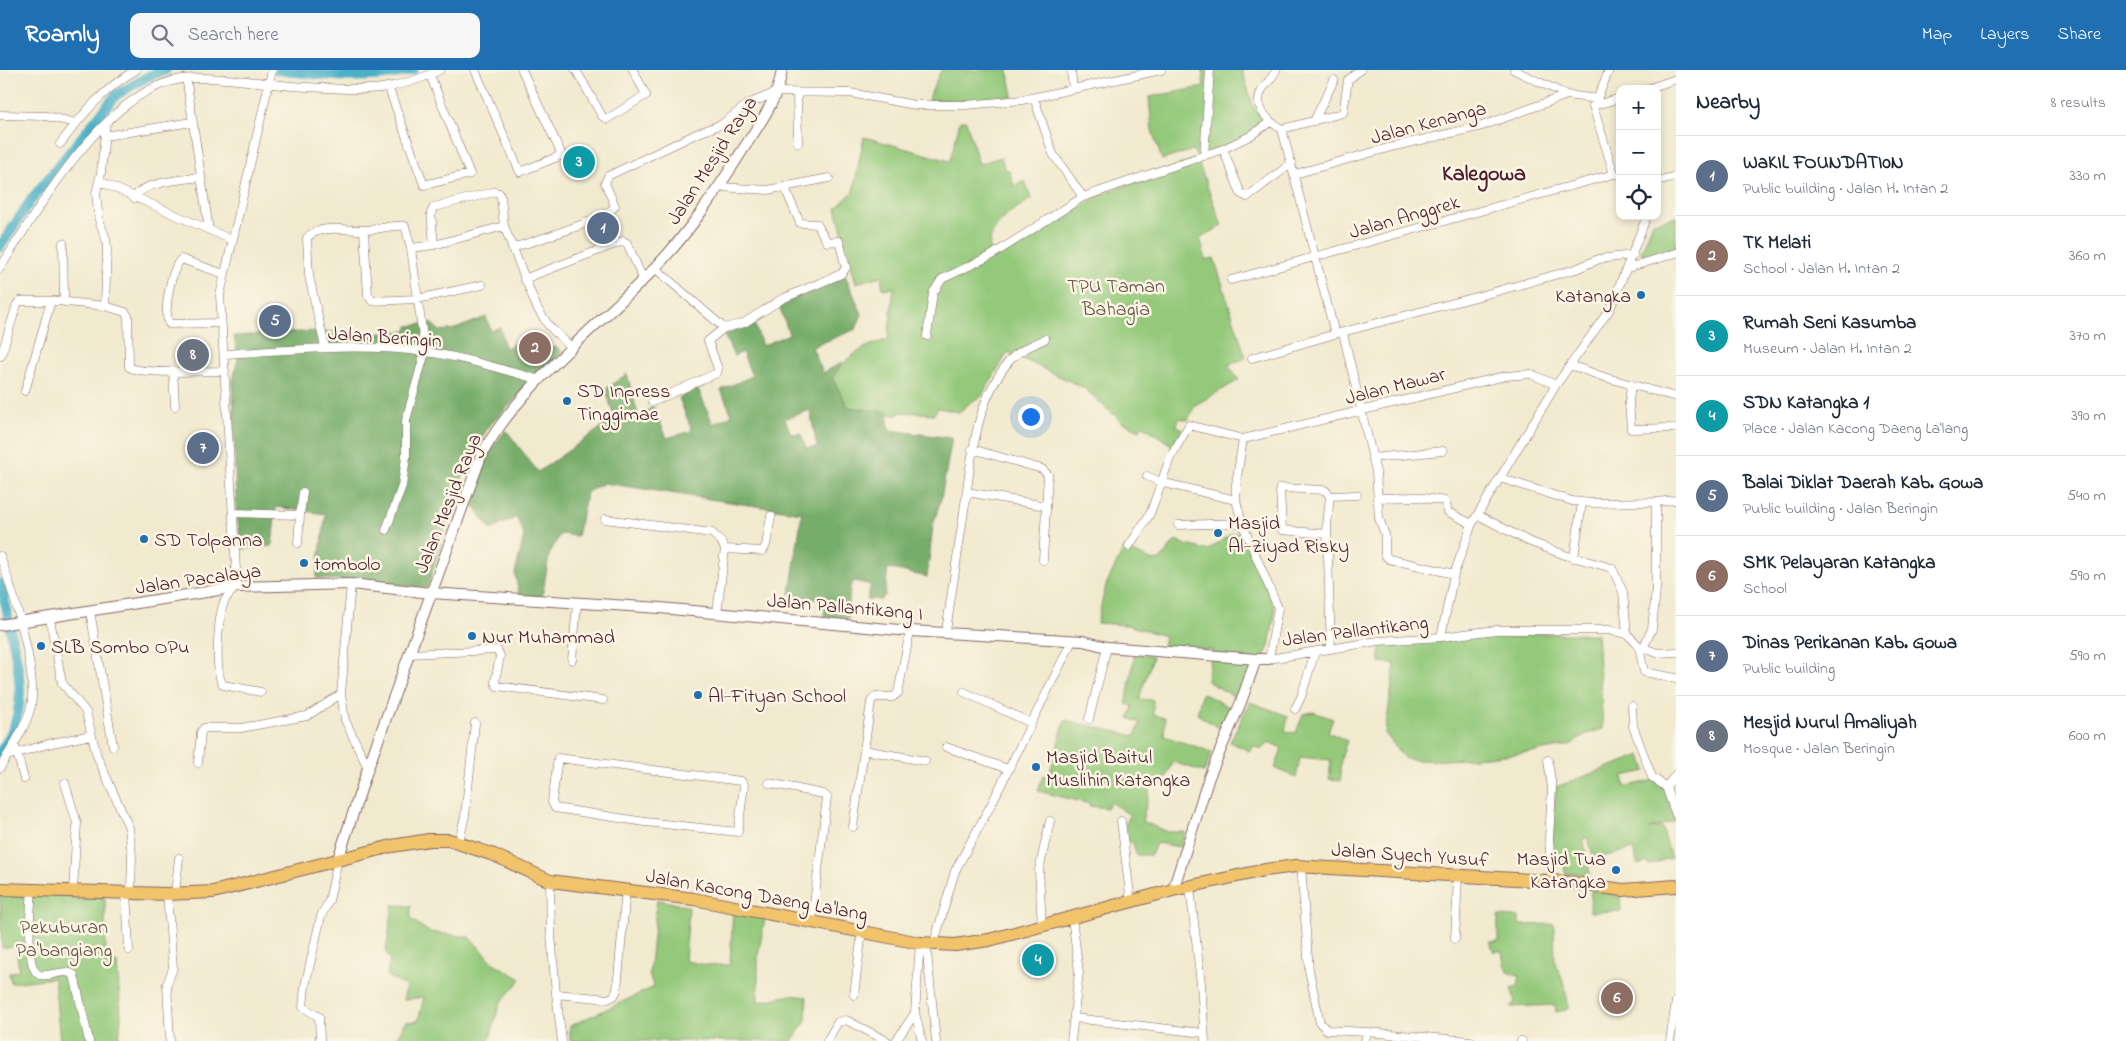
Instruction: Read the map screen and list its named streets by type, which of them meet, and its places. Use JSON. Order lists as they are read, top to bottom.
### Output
{
  "streets": {
    "main road": ["Jalan Syech Yusuf", "Jalan Kacong Daeng La'lang"],
    "street": [
      "Jalan Kenanga",
      "Jalan Mesjid Raya",
      "Jalan Anggrek",
      "Jalan Beringin",
      "Jalan Mawar",
      "Jalan Pacalaya",
      "Jalan Pallantikang I",
      "Jalan Pallantikang"
    ]
  },
  "crossings": [
    ["Jalan Mesjid Raya", "Jalan Beringin"],
    ["Jalan Mesjid Raya", "Jalan Pacalaya"],
    ["Jalan Mesjid Raya", "Jalan Pallantikang I"],
    ["Jalan Mesjid Raya", "Jalan Kacong Daeng La'lang"],
    ["Jalan Mawar", "Jalan Pallantikang"],
    ["Jalan Pacalaya", "Jalan Pallantikang I"],
    ["Jalan Pallantikang I", "Jalan Pallantikang"],
    ["Jalan Pallantikang", "Jalan Syech Yusuf"],
    ["Jalan Pallantikang", "Jalan Kacong Daeng La'lang"],
    ["Jalan Syech Yusuf", "Jalan Kacong Daeng La'lang"]
  ],
  "districts": ["Kalegowa"],
  "parks": ["TPU Taman Bahagia", "Pekuburan Pa'bangiang"],
  "places": [
    "Katangka",
    "SD Inpress Tinggimae",
    "Masjid Al-Ziyad Risky",
    "SD Tolpanna",
    "tombolo",
    "Nur Muhammad",
    "SLB Sombo OPu",
    "Al-Fityan School",
    "Masjid Baitul Muslihin Katangka",
    "Masjid Tua Katangka"
  ],
  "page": {
    "header": "Roamly",
    "search": "Search here",
    "nav": ["Map", "Layers", "Share"],
    "heading": ["Nearby", "8 results"],
    "map_buttons": ["+", "−"],
    "list": [
      {
        "mark": "1",
        "name": "WaKIL FOUNDATI0N",
        "note": "Public building · Jalan H. Intan 2",
        "value": "330 m"
      },
      {
        "mark": "2",
        "name": "TK Melati",
        "note": "School · Jalan H. Intan 2",
        "value": "360 m"
      },
      {
        "mark": "3",
        "name": "Rumah Seni Kasumba",
        "note": "Museum · Jalan H. Intan 2",
        "value": "370 m"
      },
      {
        "mark": "4",
        "name": "SDN Katangka 1",
        "note": "Place · Jalan Kacong Daeng La'lang",
        "value": "390 m"
      },
      {
        "mark": "5",
        "name": "Balai Diklat Daerah Kab. Gowa",
        "note": "Public building · Jalan Beringin",
        "value": "540 m"
      },
      {
        "mark": "6",
        "name": "SMK Pelayaran Katangka",
        "note": "School",
        "value": "590 m"
      },
      {
        "mark": "7",
        "name": "Dinas Perikanan Kab. Gowa",
        "note": "Public building",
        "value": "590 m"
      },
      {
        "mark": "8",
        "name": "Mesjid Nurul Amaliyah",
        "note": "Mosque · Jalan Beringin",
        "value": "600 m"
      }
    ],
    "pins": [
      "3",
      "1",
      "5",
      "2",
      "8",
      "7",
      "4",
      "6"
    ]
  }
}
